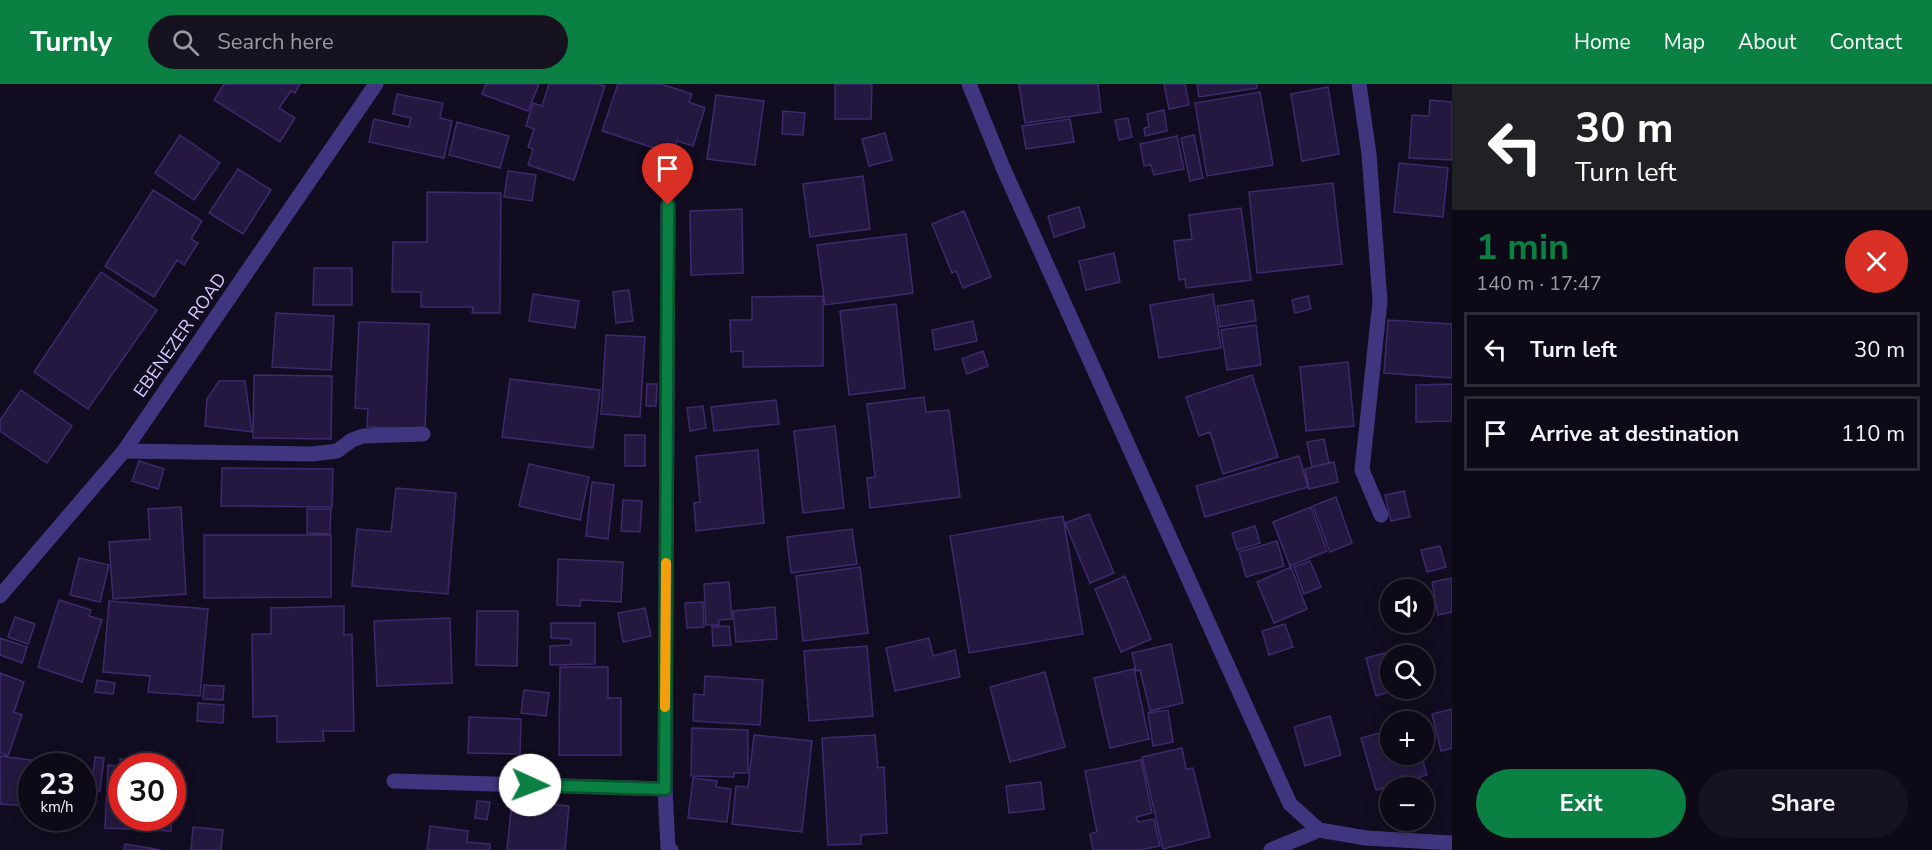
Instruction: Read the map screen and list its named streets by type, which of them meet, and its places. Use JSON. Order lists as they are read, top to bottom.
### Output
{
  "streets": {
    "street": ["EBENEZER ROAD"]
  },
  "page": {
    "header": "Turnly",
    "search": "Search here",
    "nav": [
      "Home",
      "Map",
      "About",
      "Contact"
    ],
    "turn": ["30 m", "Turn left"],
    "heading": ["1 min", "140 m · 17:47"],
    "list": [
      {
        "name": "Turn left",
        "value": "30 m"
      },
      {
        "name": "Arrive at destination",
        "value": "110 m"
      }
    ],
    "map_buttons": ["+", "−"],
    "speed": "23 km/h",
    "limit": "30",
    "buttons": ["Exit", "Share"]
  }
}
